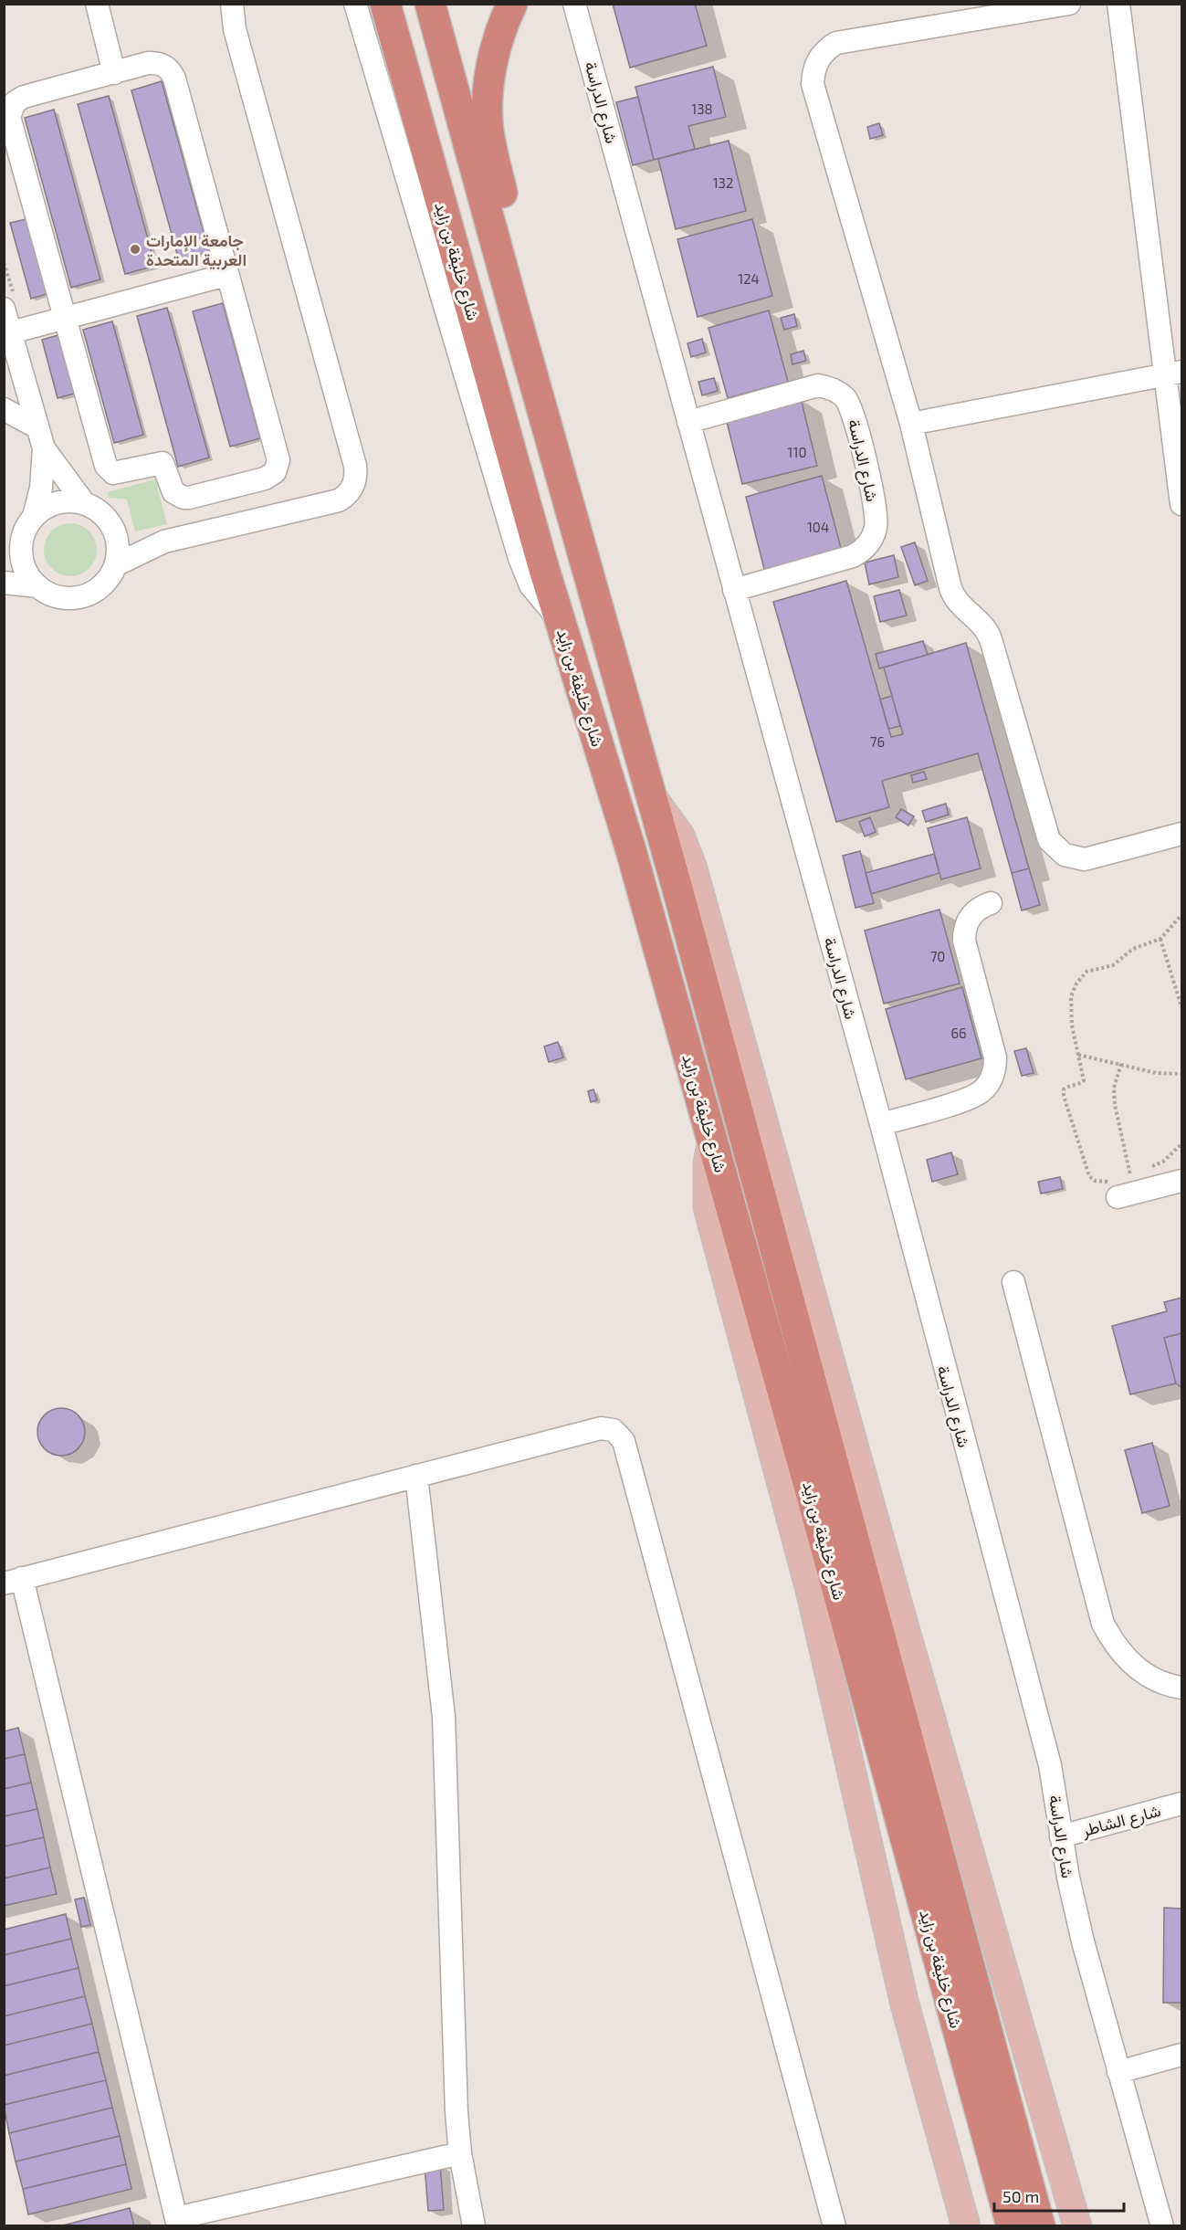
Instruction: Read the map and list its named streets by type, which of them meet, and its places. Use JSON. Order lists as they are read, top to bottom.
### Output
{
  "streets": {
    "highway": ["شارع خليفة بن زايد"],
    "street": ["شارع الدراسة", "شارع الشاطر"]
  },
  "crossings": [
    ["شارع الدراسة", "شارع الشاطر"]
  ],
  "places": ["جامعة الإمارات العربية المتحدة"],
  "house_numbers": [
    "138",
    "132",
    "124",
    "110",
    "104",
    "76",
    "70",
    "66"
  ],
  "scale_bar": "50 m"
}
